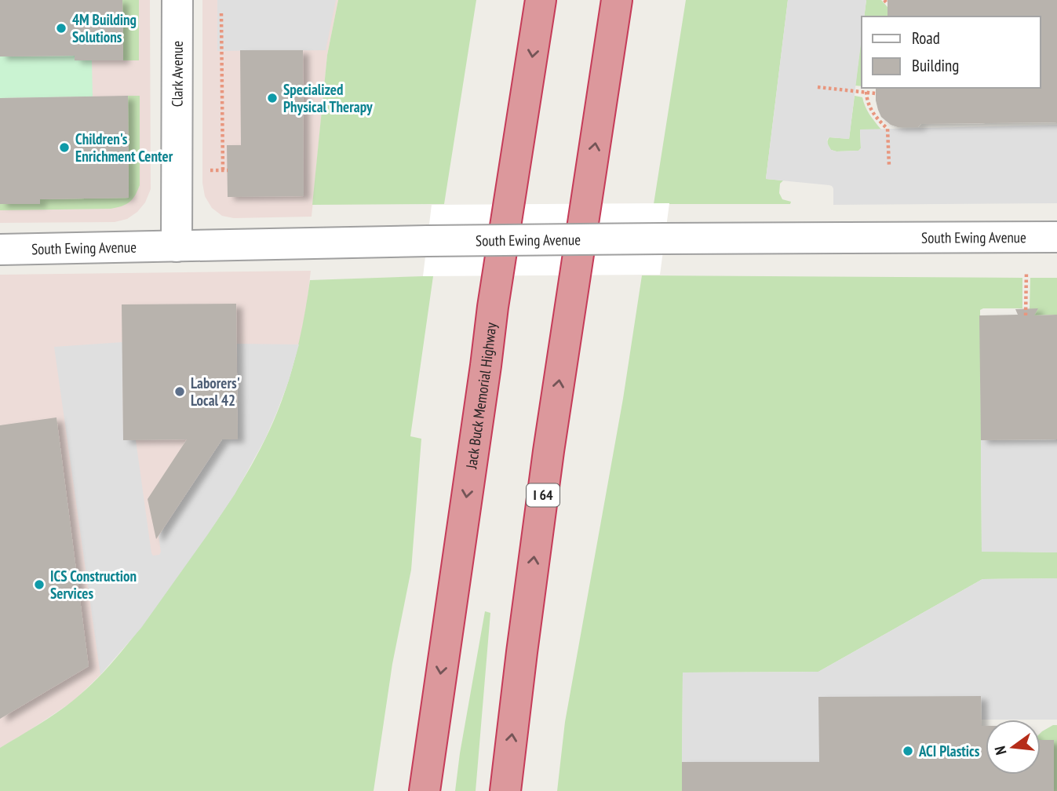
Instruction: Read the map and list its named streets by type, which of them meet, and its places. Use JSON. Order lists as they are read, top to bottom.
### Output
{
  "streets": {
    "highway": ["Jack Buck Memorial Highway", "I 64"],
    "street": ["Clark Avenue", "South Ewing Avenue"]
  },
  "crossings": [
    ["Clark Avenue", "South Ewing Avenue"]
  ],
  "places": [
    "4M Building Solutions",
    "Specialized Physical Therapy",
    "Children's Enrichment Center",
    "Laborers' Local 42",
    "ICS Construction Services",
    "ACI Plastics"
  ],
  "legend": ["Road", "Building"],
  "north": "left"
}
